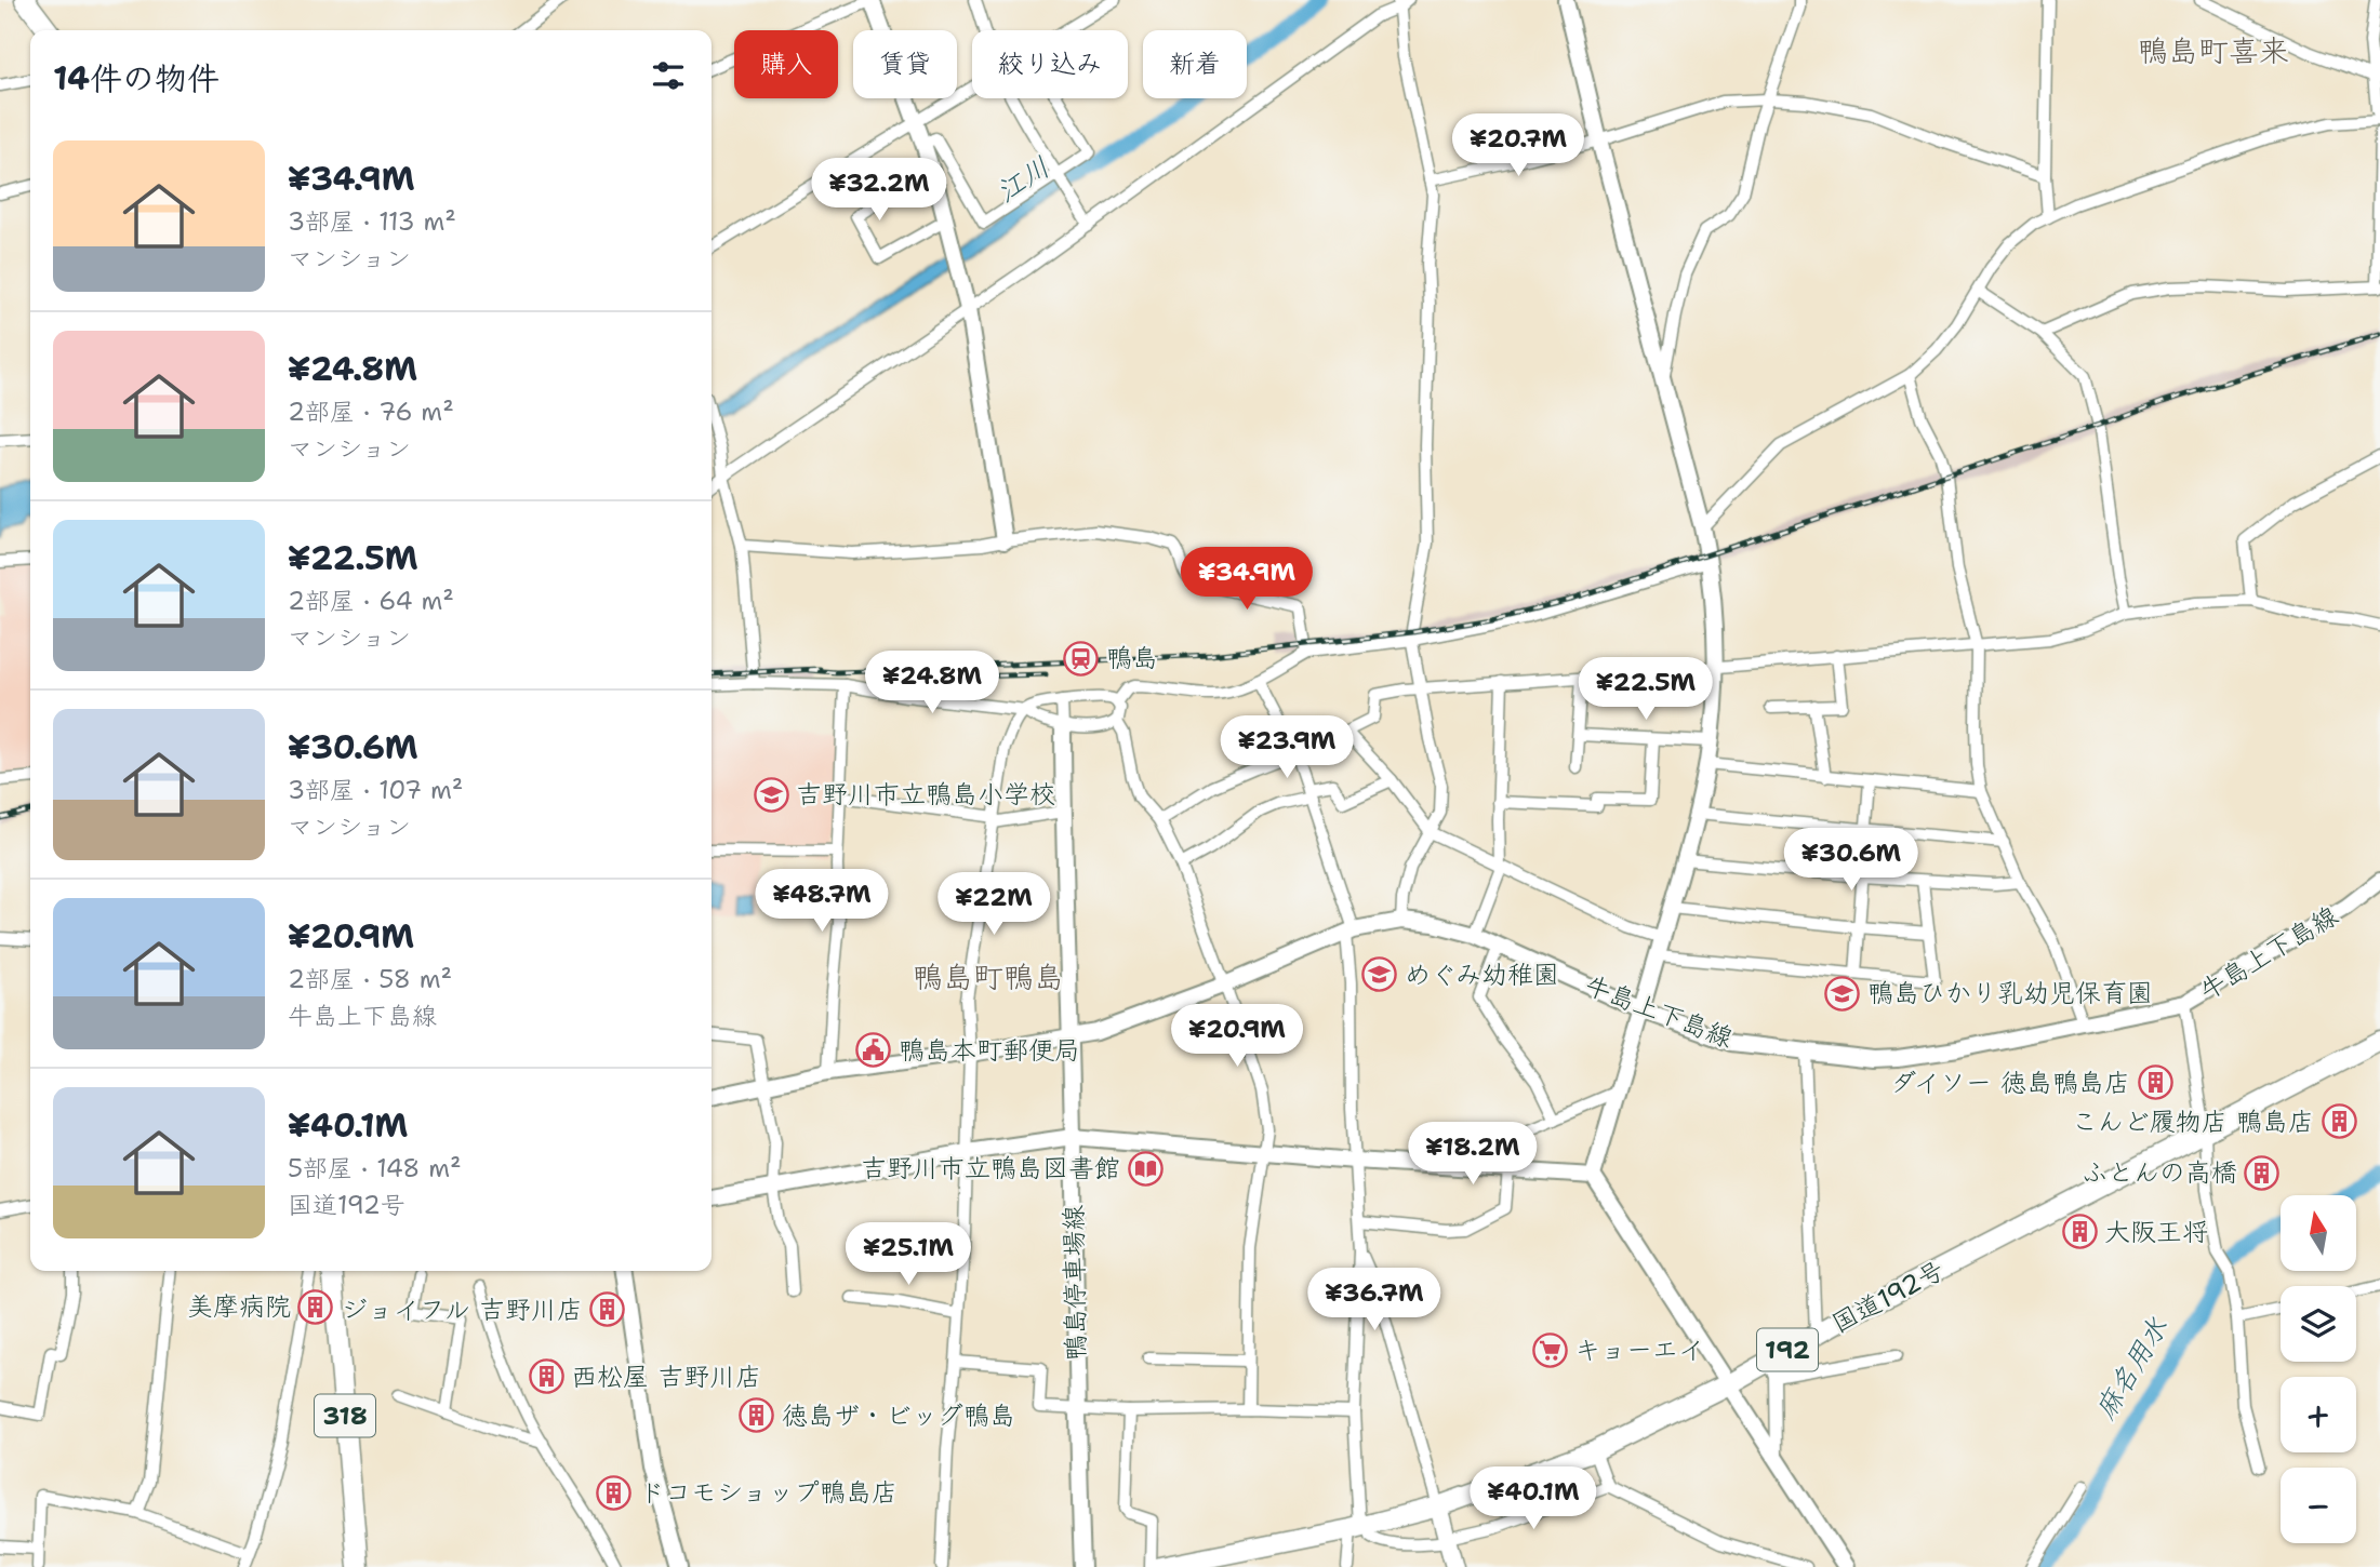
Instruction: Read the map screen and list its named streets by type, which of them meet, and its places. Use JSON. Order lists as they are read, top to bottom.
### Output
{
  "streets": {
    "highway": ["国道192号", "192", "318"],
    "street": ["牛島上下島線", "鴨島停車場線"]
  },
  "crossings": [
    ["牛島上下島線", "鴨島停車場線"]
  ],
  "districts": ["鴨島町喜来", "鴨島町鴨島"],
  "water": ["江川", "麻名用水"],
  "places": {
    "station": ["鴨島"],
    "school or university": ["吉野川市立鴨島小学校", "めぐみ幼稚園", "鴨島ひかり乳幼児保育園"],
    "public building": ["鴨島本町郵便局"],
    "building": [
      "ダイソー 徳島鴨島店",
      "こんど履物店 鴨島店",
      "ふとんの高橋",
      "大阪王将",
      "美摩病院",
      "ジョイフル 吉野川店",
      "西松屋 吉野川店",
      "徳島ザ・ビッグ鴨島",
      "ドコモショップ鴨島店"
    ],
    "library": ["吉野川市立鴨島図書館"],
    "supermarket": ["キョーエイ"]
  },
  "north": "top",
  "page": {
    "chip": [
      "購入",
      "賃貸",
      "絞り込み",
      "新着"
    ],
    "heading": "14件の物件",
    "price": [
      "¥20.7M",
      "¥32.2M",
      "¥34.9M",
      "¥24.8M",
      "¥22.5M",
      "¥23.9M",
      "¥30.6M",
      "¥48.7M",
      "¥22M",
      "¥20.9M",
      "¥18.2M",
      "¥25.1M",
      "¥36.7M",
      "¥40.1M"
    ],
    "list": [
      {
        "name": "¥34.9M",
        "note": "3部屋 · 113 m² · マンション"
      },
      {
        "name": "¥24.8M",
        "note": "2部屋 · 76 m² · マンション"
      },
      {
        "name": "¥22.5M",
        "note": "2部屋 · 64 m² · マンション"
      },
      {
        "name": "¥30.6M",
        "note": "3部屋 · 107 m² · マンション"
      },
      {
        "name": "¥20.9M",
        "note": "2部屋 · 58 m² · 牛島上下島線"
      },
      {
        "name": "¥40.1M",
        "note": "5部屋 · 148 m² · 国道192号"
      }
    ],
    "map_buttons": ["+", "−"]
  }
}
